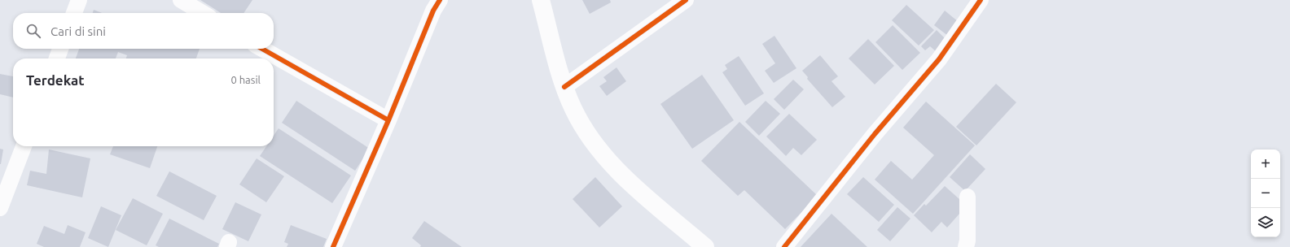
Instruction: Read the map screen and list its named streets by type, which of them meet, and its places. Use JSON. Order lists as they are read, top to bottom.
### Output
{
  "page": {
    "search": "Cari di sini",
    "heading": ["Terdekat", "0 hasil"],
    "map_buttons": ["+", "−"]
  }
}
